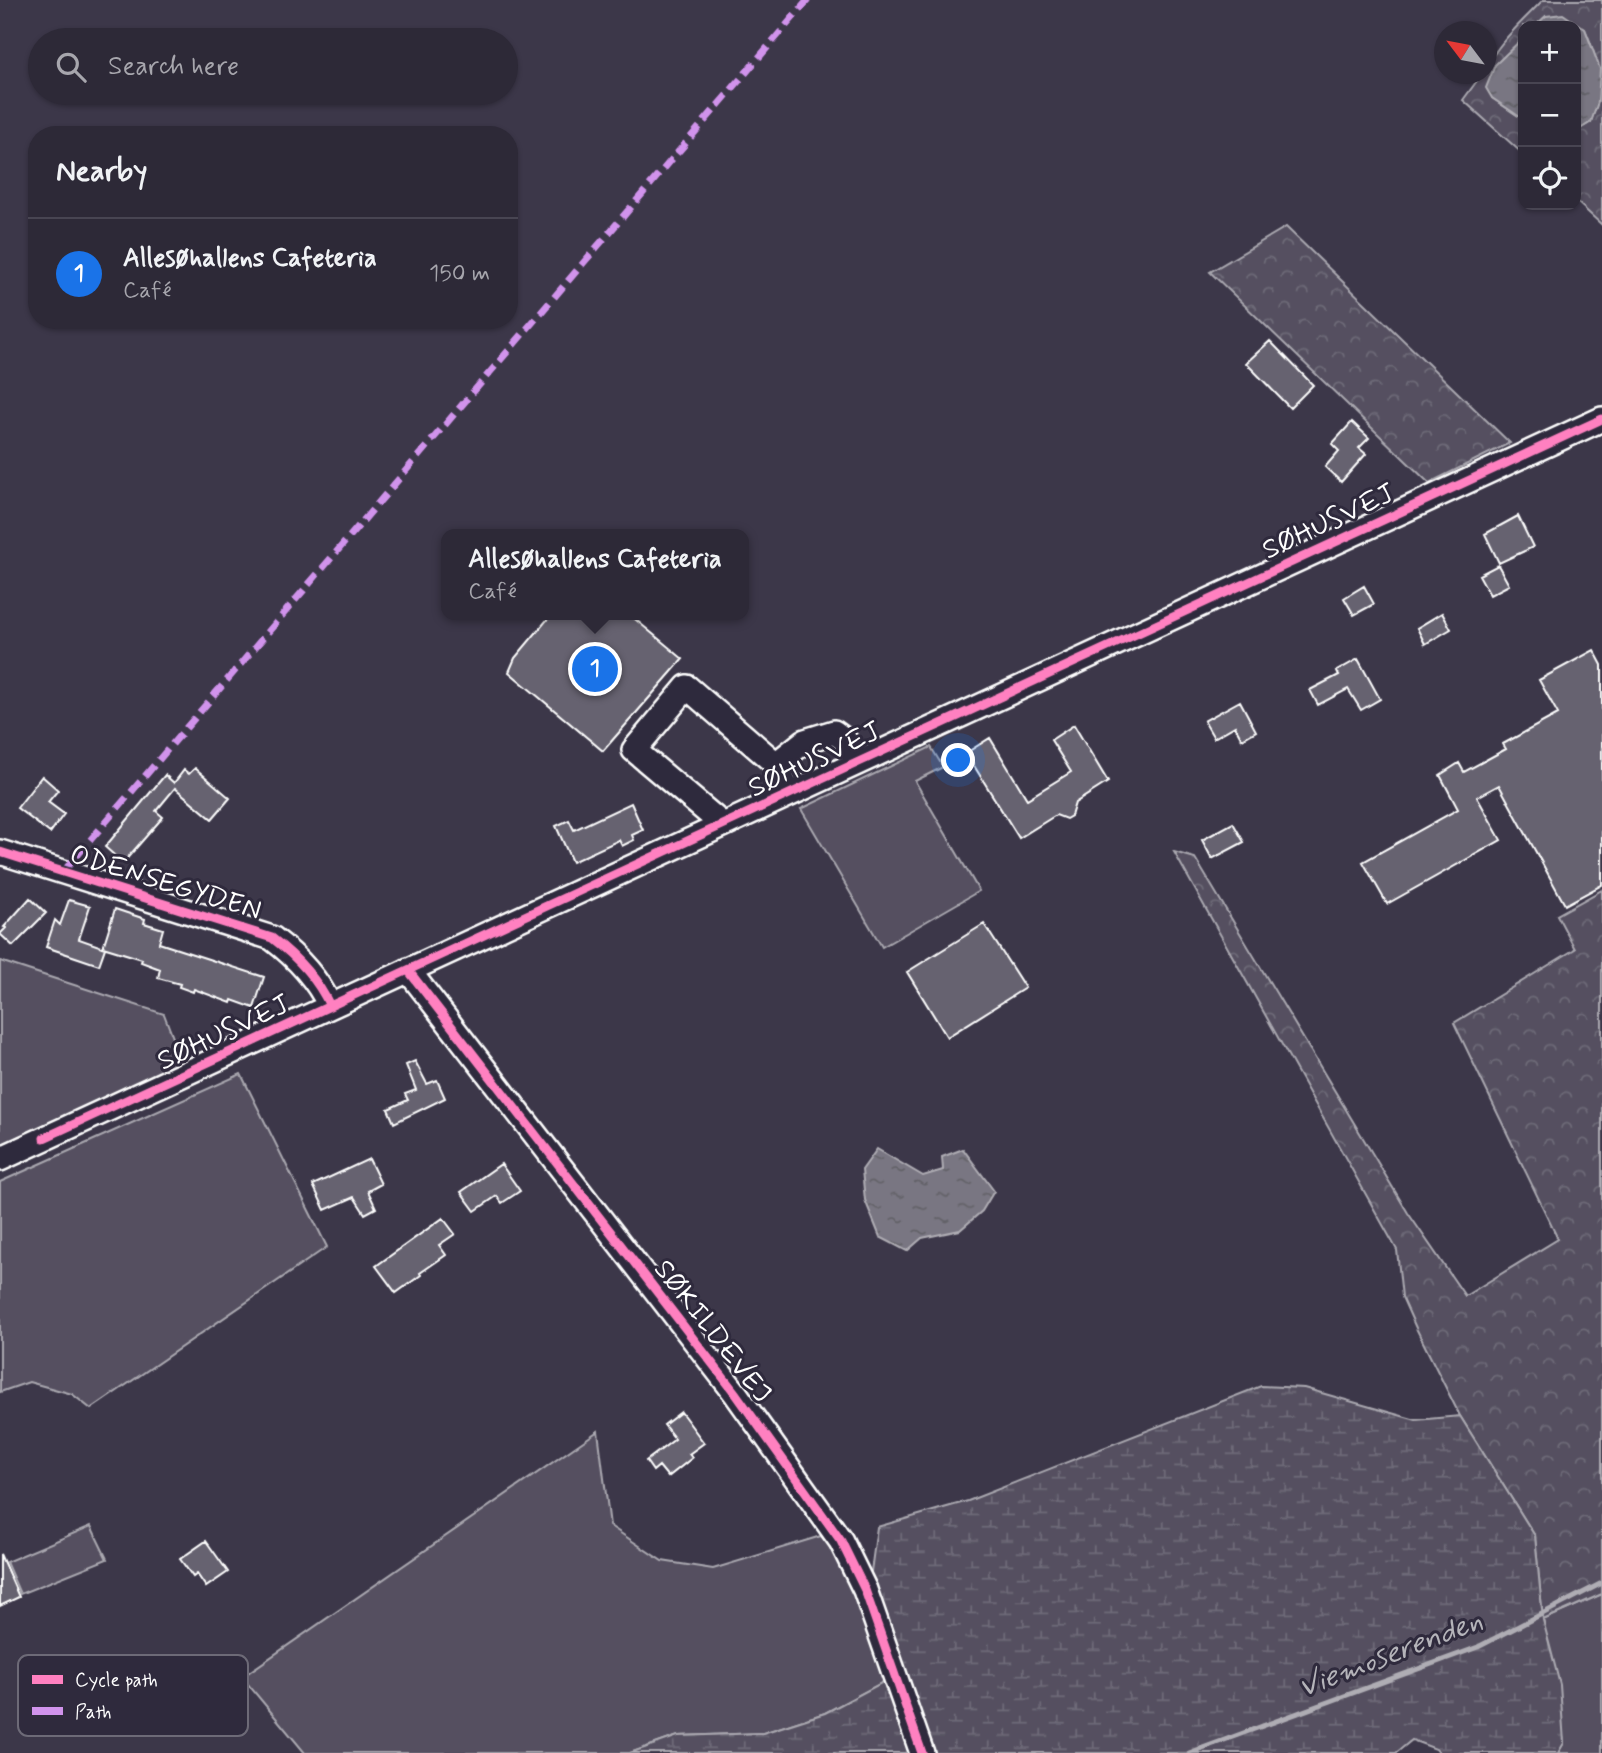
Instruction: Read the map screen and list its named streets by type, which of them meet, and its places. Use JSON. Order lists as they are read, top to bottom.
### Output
{
  "streets": {
    "street": ["SØHUSVEJ", "ODENSEGYDEN", "SØKILDEVEJ"]
  },
  "crossings": [
    ["SØHUSVEJ", "ODENSEGYDEN"],
    ["SØHUSVEJ", "SØKILDEVEJ"]
  ],
  "water": ["Viemoserenden"],
  "legend": ["Cycle path", "Path"],
  "north": "top left",
  "page": {
    "map_buttons": ["+", "−"],
    "search": "Search here",
    "heading": "Nearby",
    "list": [
      {
        "mark": "1",
        "name": "Allesøhallens Cafeteria",
        "note": "Café",
        "value": "150 m"
      }
    ],
    "popup": ["Allesøhallens Cafeteria", "Café"],
    "pins": "1"
  }
}
